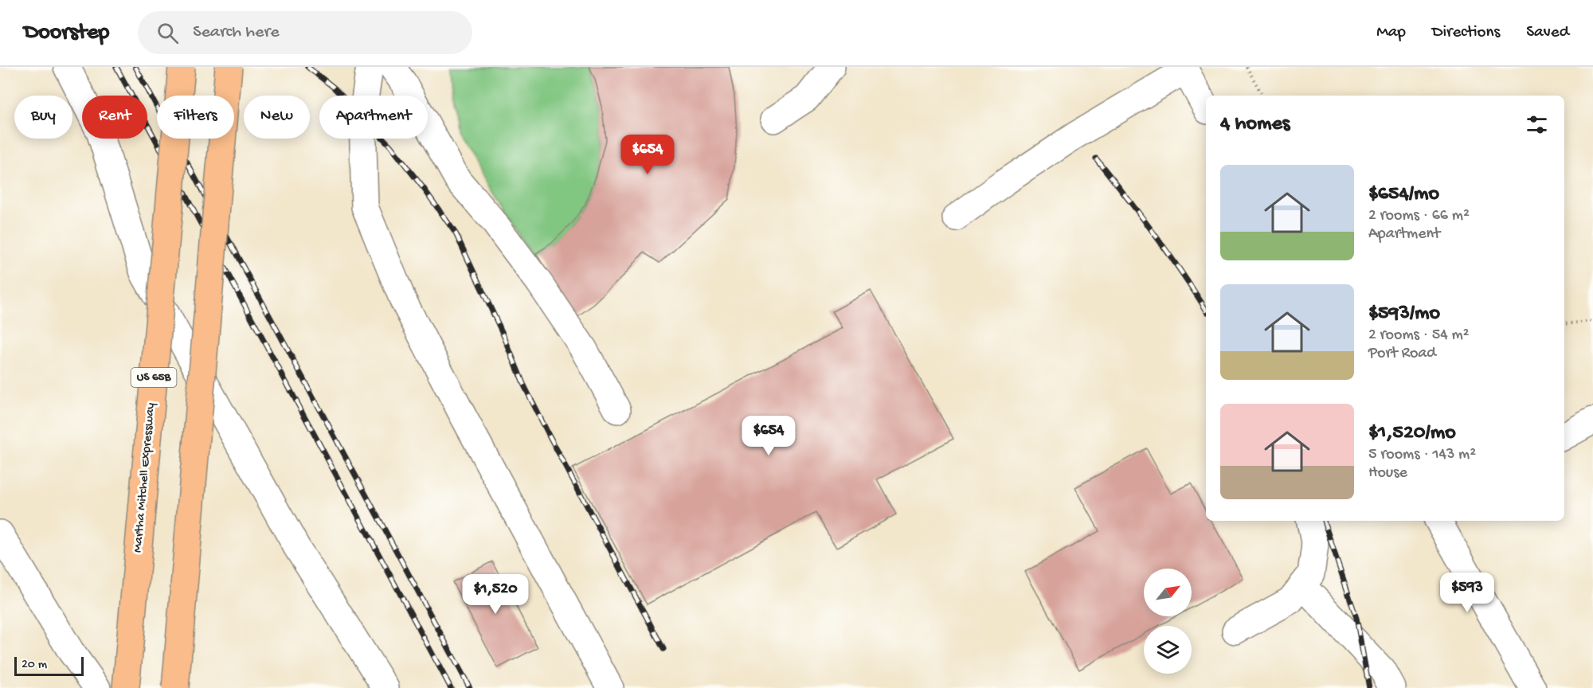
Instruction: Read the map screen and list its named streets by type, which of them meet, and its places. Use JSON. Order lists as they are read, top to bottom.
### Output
{
  "streets": {
    "highway": ["US 65B", "Martha Mitchell Expressway"]
  },
  "scale_bar": "20 m",
  "north": "top right",
  "page": {
    "header": "Doorstep",
    "search": "Search here",
    "nav": ["Map", "Directions", "Saved"],
    "chip": [
      "Buy",
      "Rent",
      "Filters",
      "New",
      "Apartment"
    ],
    "heading": "4 homes",
    "price": [
      "$654",
      "$654",
      "$593",
      "$1,520"
    ],
    "list": [
      {
        "name": "$654/mo",
        "note": "2 rooms · 66 m² · Apartment"
      },
      {
        "name": "$593/mo",
        "note": "2 rooms · 54 m² · Port Road"
      },
      {
        "name": "$1,520/mo",
        "note": "5 rooms · 143 m² · House"
      }
    ],
    "scale": "20 m"
  }
}
